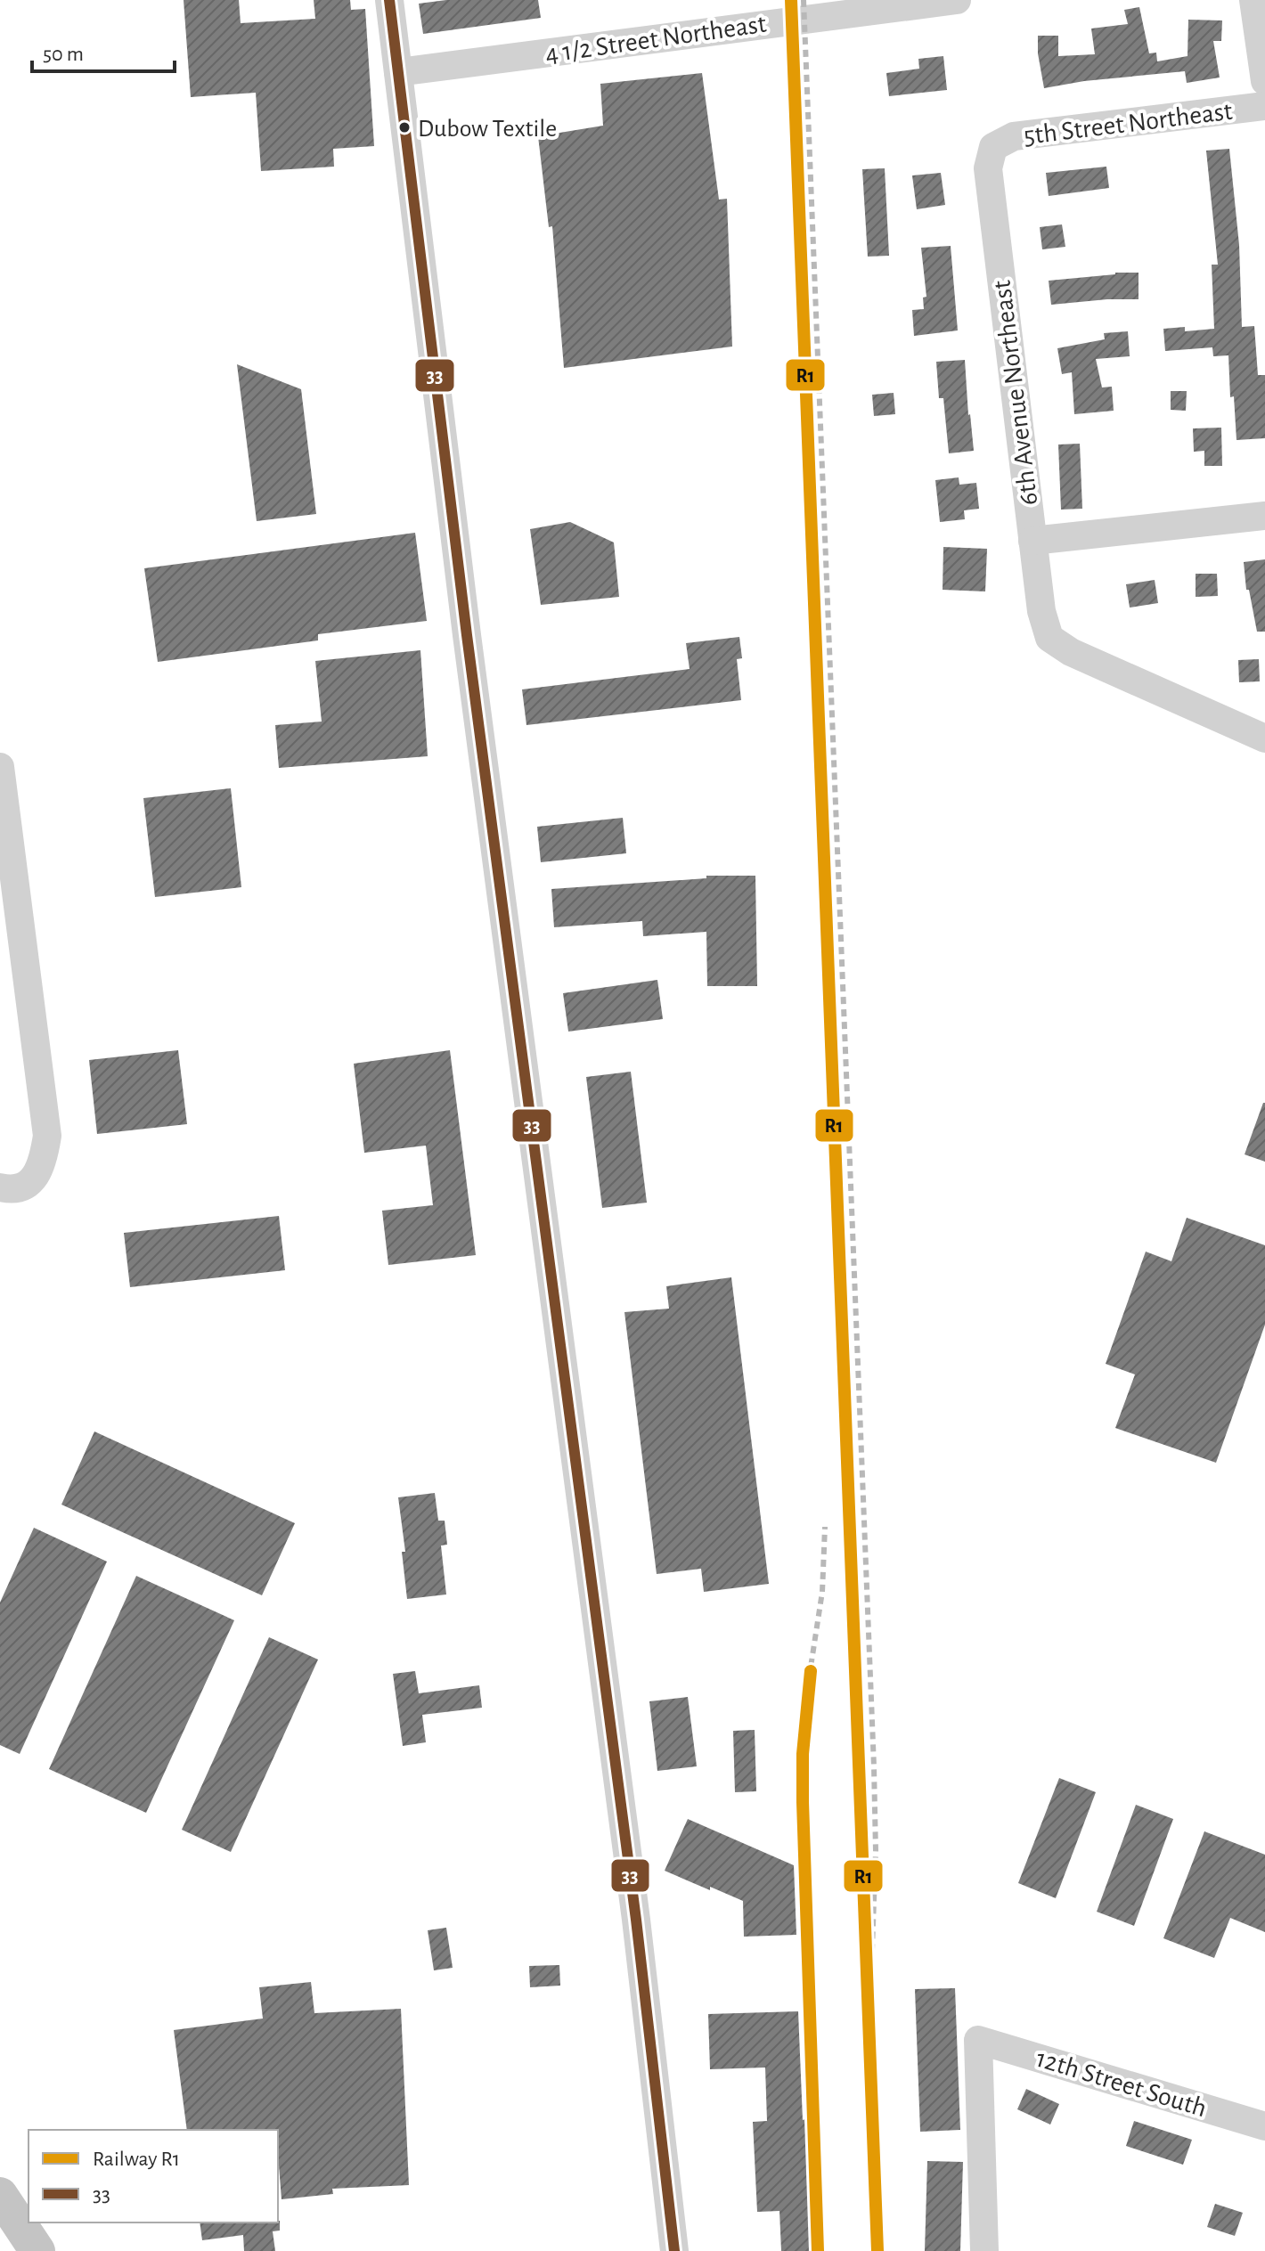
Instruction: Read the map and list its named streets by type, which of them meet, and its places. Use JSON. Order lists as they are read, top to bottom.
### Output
{
  "streets": {
    "street": [
      "4 1/2 Street Northeast",
      "5th Street Northeast",
      "6th Avenue Northeast",
      "12th Street South"
    ]
  },
  "crossings": [
    ["5th Street Northeast", "6th Avenue Northeast"]
  ],
  "places": ["Dubow Textile"],
  "lines": ["rail line R1", "transit line 33"],
  "legend": ["Railway R1", "33"],
  "scale_bar": "50 m"
}
